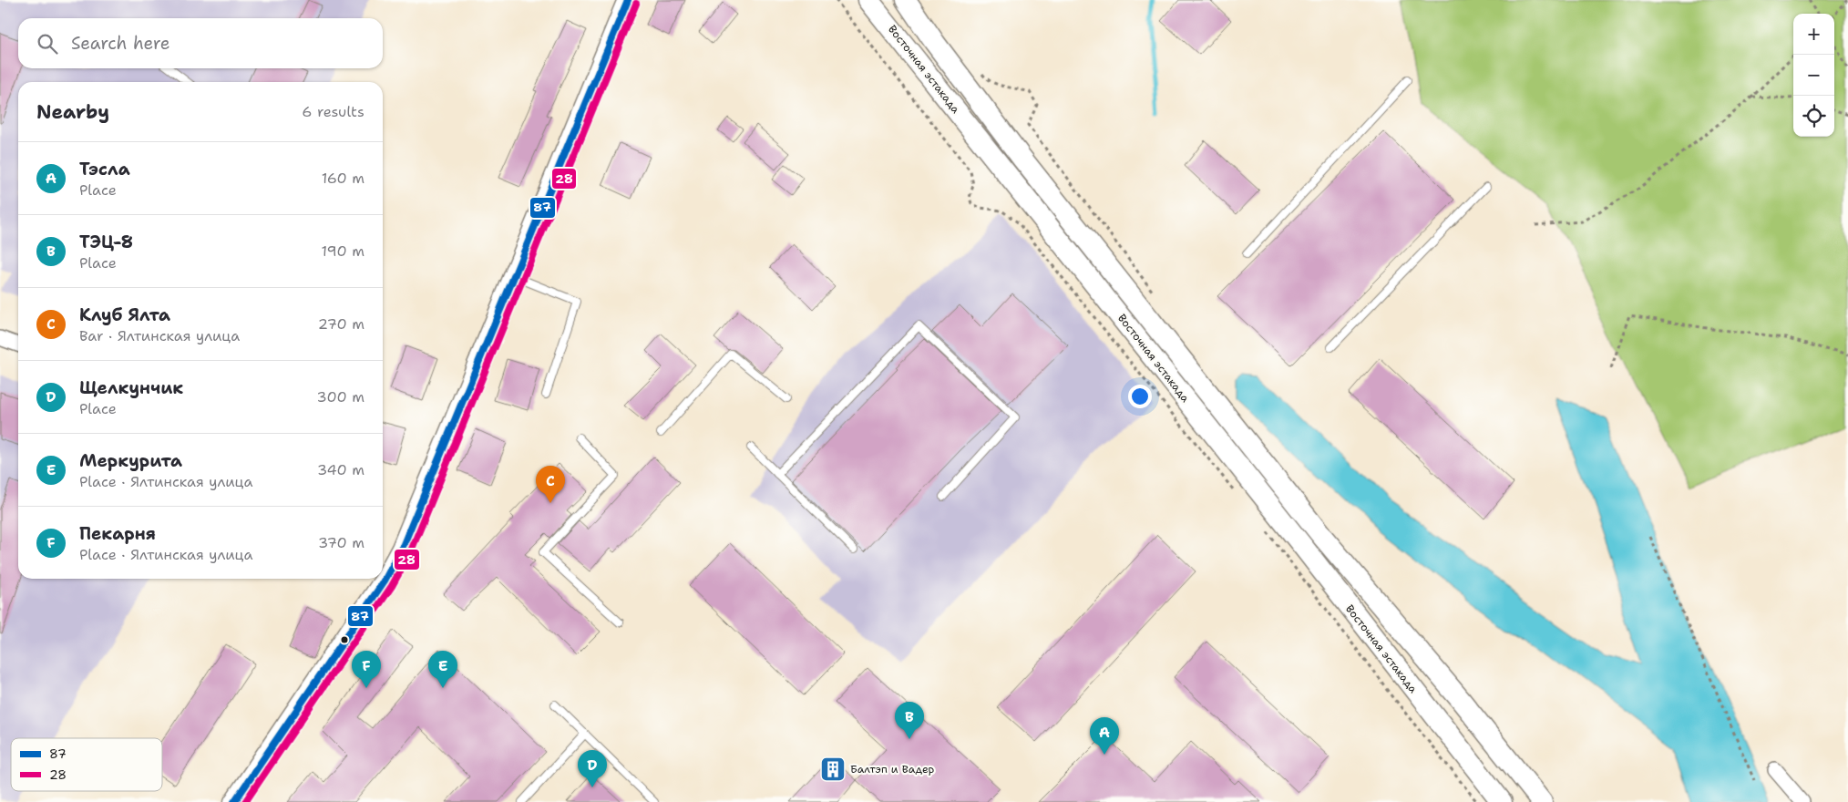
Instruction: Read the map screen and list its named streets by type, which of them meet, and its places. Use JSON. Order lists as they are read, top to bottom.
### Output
{
  "streets": {
    "main road": ["Восточная эстакада"]
  },
  "places": {
    "building": ["Балтэп и Вадер"]
  },
  "lines": ["transit line 87", "transit line 28"],
  "legend": ["87", "28"],
  "page": {
    "map_buttons": ["+", "−"],
    "search": "Search here",
    "heading": ["Nearby", "6 results"],
    "list": [
      {
        "mark": "A",
        "name": "Тэсла",
        "note": "Place",
        "value": "160 m"
      },
      {
        "mark": "B",
        "name": "ТЭЦ-8",
        "note": "Place",
        "value": "190 m"
      },
      {
        "mark": "C",
        "name": "Клуб Ялта",
        "note": "Bar · Ялтинская улица",
        "value": "270 m"
      },
      {
        "mark": "D",
        "name": "Щелкунчик",
        "note": "Place",
        "value": "300 m"
      },
      {
        "mark": "E",
        "name": "Меркурита",
        "note": "Place · Ялтинская улица",
        "value": "340 m"
      },
      {
        "mark": "F",
        "name": "Пекарня",
        "note": "Place · Ялтинская улица",
        "value": "370 m"
      }
    ],
    "pins": [
      "C",
      "E",
      "F",
      "B",
      "A",
      "D"
    ]
  }
}
